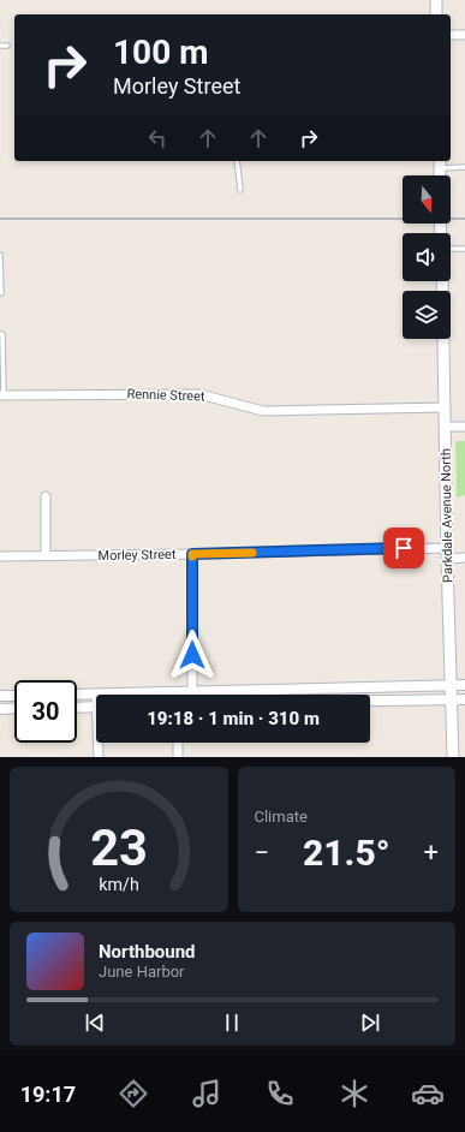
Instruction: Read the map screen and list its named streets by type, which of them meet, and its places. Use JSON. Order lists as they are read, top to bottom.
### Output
{
  "streets": {
    "main road": ["Parkdale Avenue North"],
    "street": ["Rennie Street", "Morley Street"]
  },
  "crossings": [
    ["Rennie Street", "Parkdale Avenue North"],
    ["Parkdale Avenue North", "Morley Street"]
  ],
  "north": "bottom",
  "page": {
    "turn": ["100 m", "Morley Street"],
    "limit": "30",
    "trip": "19:18 · 1 min · 310 m",
    "tile": "Climate",
    "heat": ["−", "21.5°", "+"],
    "song": ["Northbound", "June Harbor"],
    "tabs": "19:17",
    "gauge": ["23", "km/h"]
  }
}
